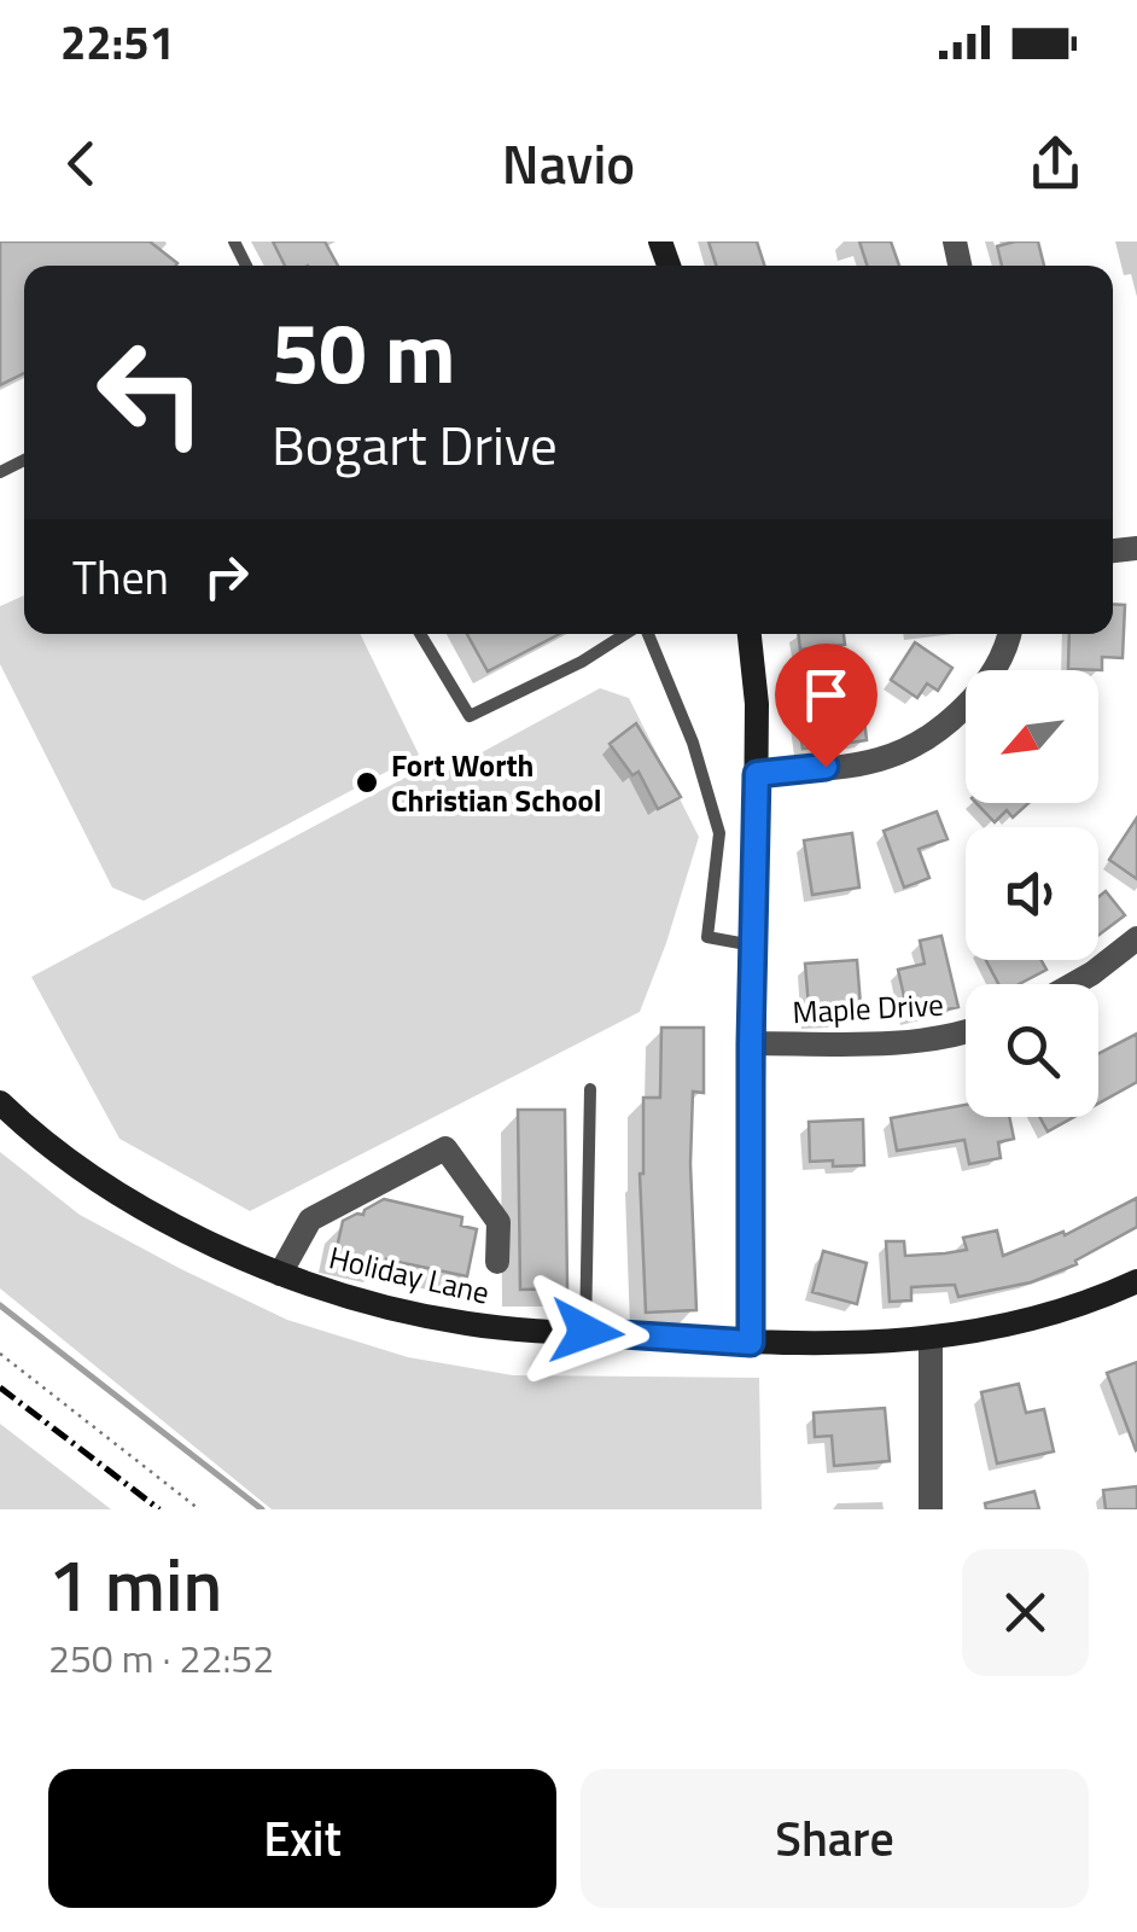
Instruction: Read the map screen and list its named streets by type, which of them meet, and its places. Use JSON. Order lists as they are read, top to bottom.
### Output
{
  "streets": {
    "street": ["Maple Drive", "Holiday Lane"]
  },
  "places": ["Fort Worth Christian School"],
  "north": "bottom left",
  "page": {
    "status": "22:51",
    "header": "Navio",
    "turn": ["50 m", "Bogart Drive"],
    "then": "Then",
    "heading": ["1 min", "250 m · 22:52"],
    "buttons": ["Exit", "Share"]
  }
}
